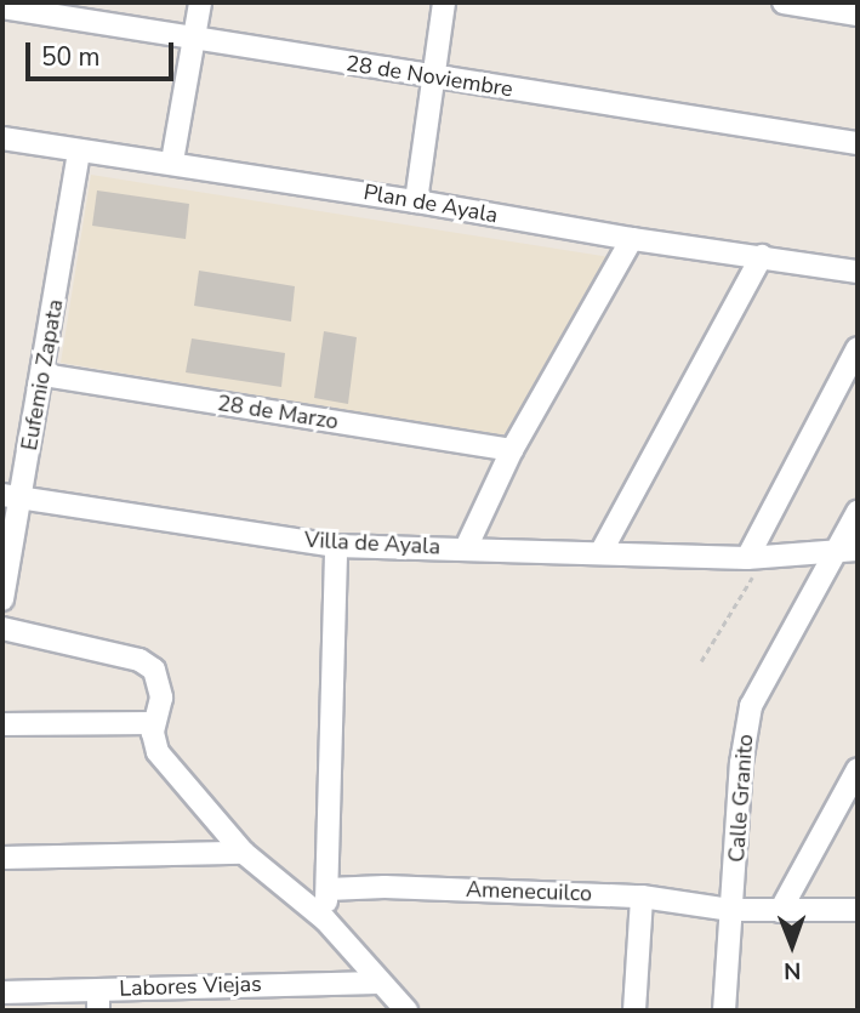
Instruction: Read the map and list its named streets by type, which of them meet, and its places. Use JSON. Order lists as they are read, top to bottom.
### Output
{
  "streets": {
    "street": [
      "28 de Noviembre",
      "Plan de Ayala",
      "Eufemio Zapata",
      "28 de Marzo",
      "Villa de Ayala",
      "Calle Granito",
      "Amenecuilco",
      "Labores Viejas"
    ]
  },
  "crossings": [
    ["Plan de Ayala", "Eufemio Zapata"],
    ["Eufemio Zapata", "28 de Marzo"],
    ["Eufemio Zapata", "Villa de Ayala"],
    ["Villa de Ayala", "Calle Granito"],
    ["Calle Granito", "Amenecuilco"]
  ],
  "scale_bar": "50 m",
  "north": "bottom"
}
